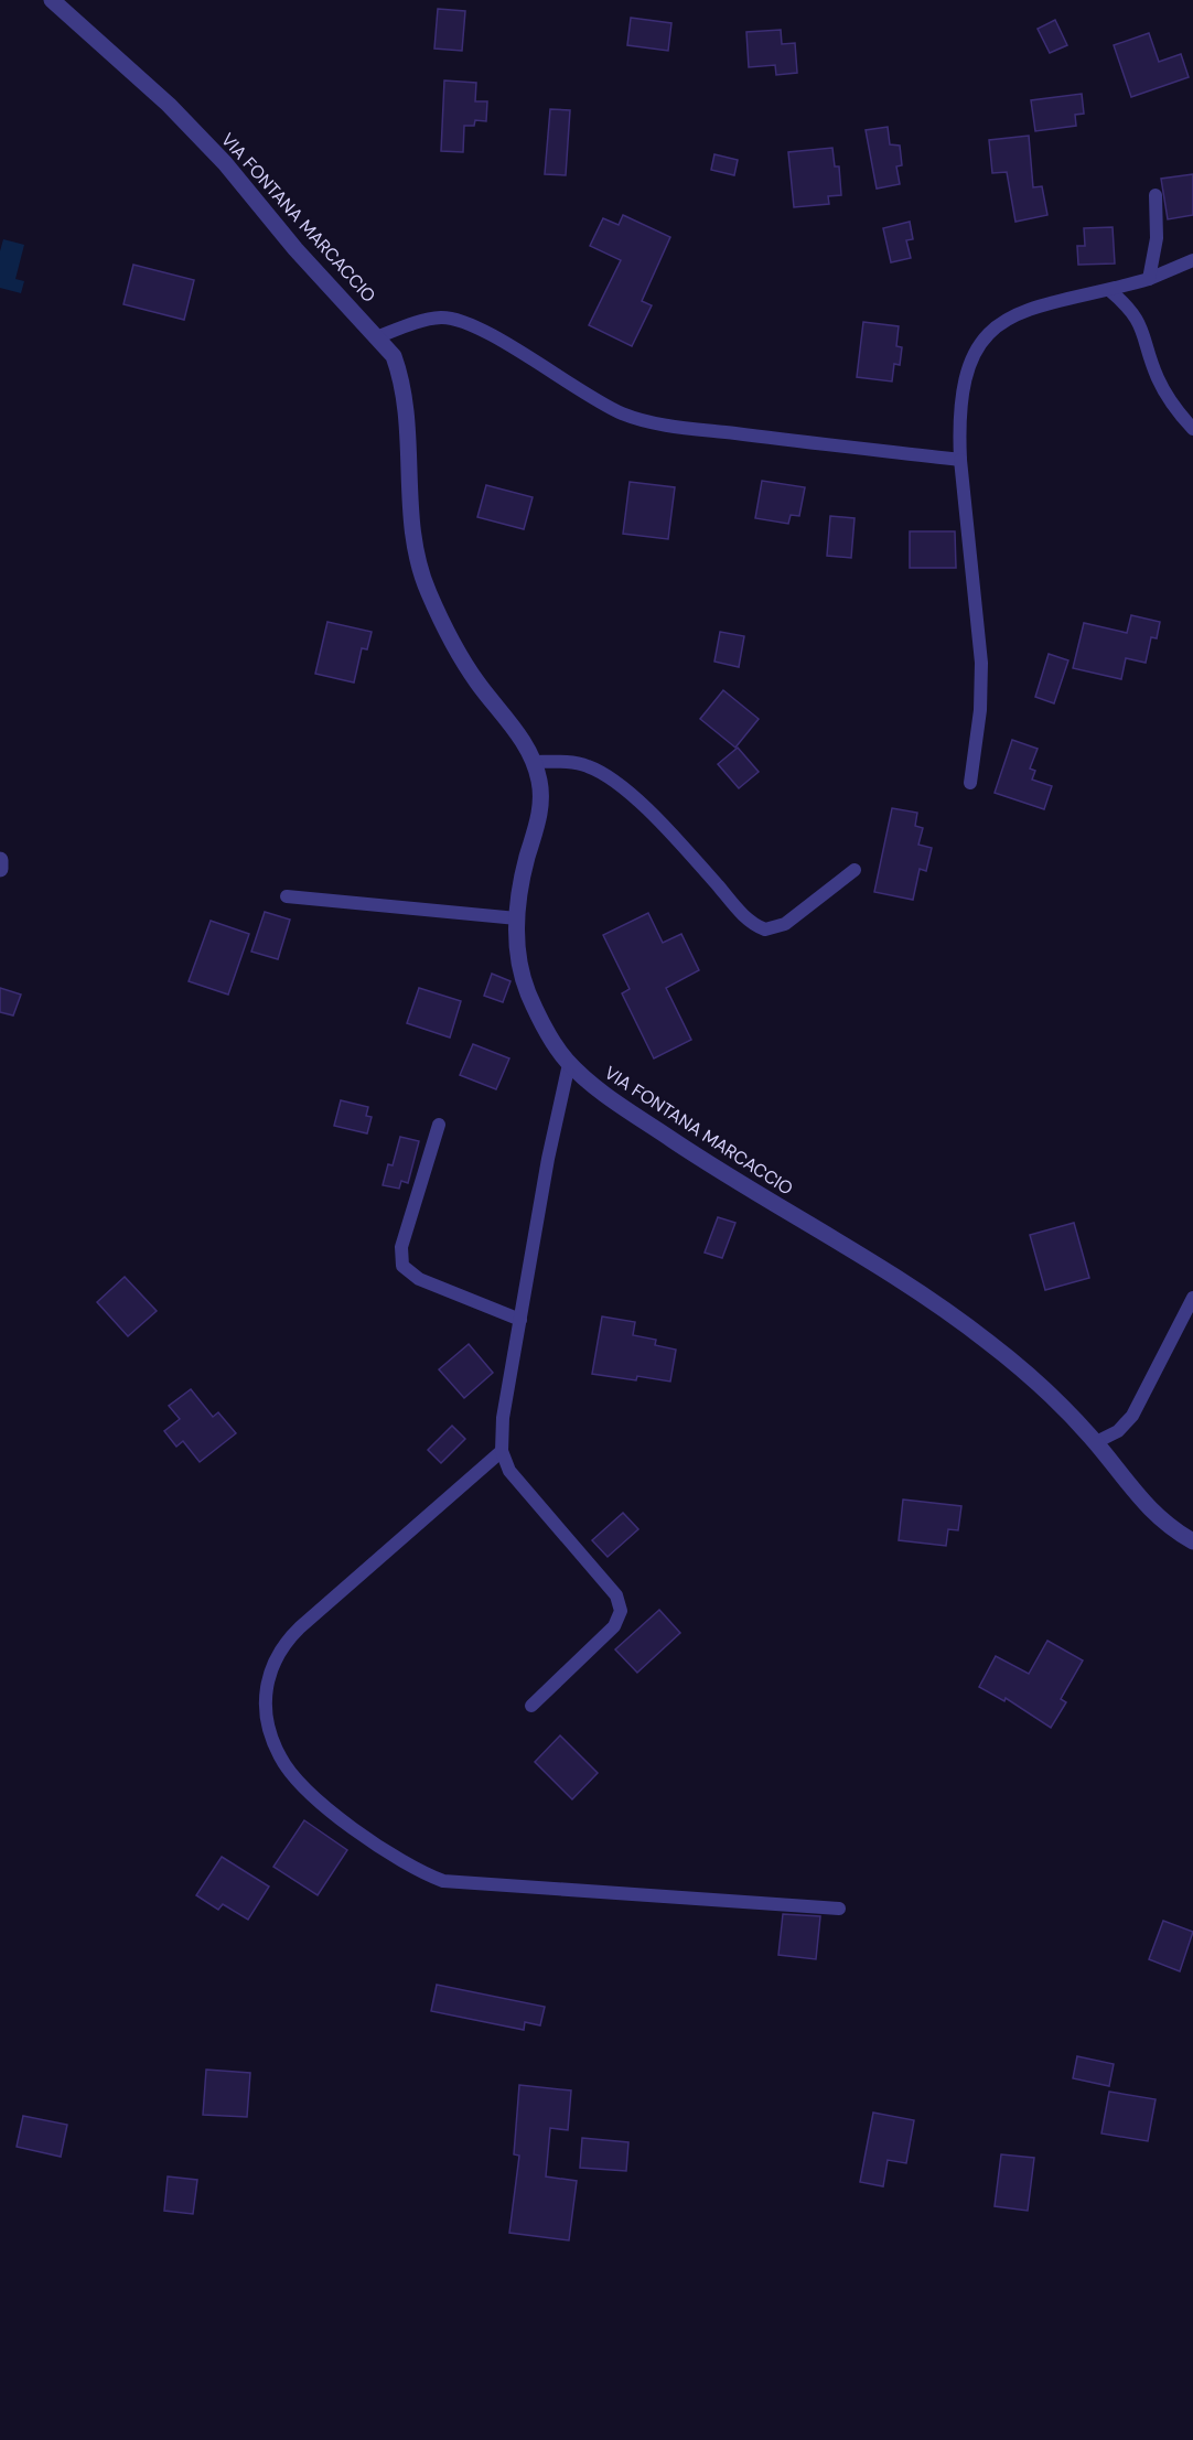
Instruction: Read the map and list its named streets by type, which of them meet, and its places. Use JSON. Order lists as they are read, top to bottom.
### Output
{
  "streets": {
    "street": ["VIA FONTANA MARCACCIO"]
  }
}
